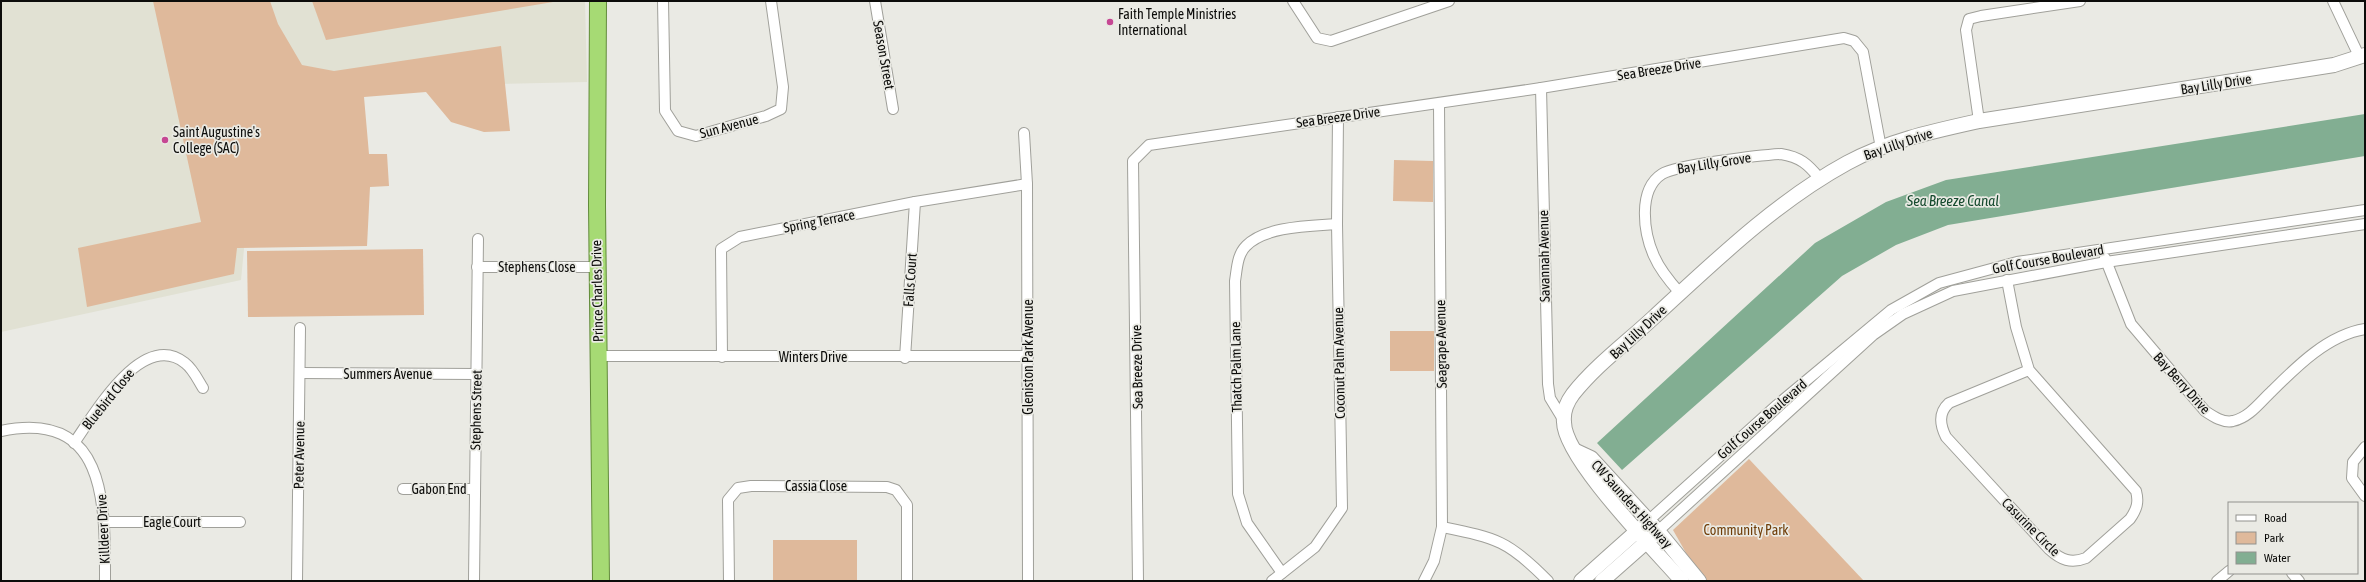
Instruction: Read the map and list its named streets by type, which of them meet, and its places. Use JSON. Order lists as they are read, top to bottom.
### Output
{
  "streets": {
    "highway": ["Prince Charles Drive"],
    "main road": ["Bay Lilly Drive", "CW Saunders Highway"],
    "street": [
      "Season Street",
      "Sea Breeze Drive",
      "Sun Avenue",
      "Bay Lilly Grove",
      "Spring Terrace",
      "Savannah Avenue",
      "Golf Course Boulevard",
      "Stephens Close",
      "Falls Court",
      "Seagrape Avenue",
      "Winters Drive",
      "Gleniston Park Avenue",
      "Coconut Palm Avenue",
      "Thatch Palm Lane",
      "Summers Avenue",
      "Bay Berry Drive",
      "Bluebird Close",
      "Stephens Street",
      "Peter Avenue",
      "Cassia Close",
      "Gabon End",
      "Eagle Court",
      "Casurine Circle",
      "Killdeer Drive"
    ]
  },
  "crossings": [
    ["Sea Breeze Drive", "Bay Lilly Drive"],
    ["Sea Breeze Drive", "Savannah Avenue"],
    ["Sea Breeze Drive", "Seagrape Avenue"],
    ["Sea Breeze Drive", "Coconut Palm Avenue"],
    ["Bay Lilly Drive", "Bay Lilly Grove"],
    ["Bay Lilly Drive", "Savannah Avenue"],
    ["Bay Lilly Drive", "CW Saunders Highway"],
    ["Spring Terrace", "Falls Court"],
    ["Spring Terrace", "Winters Drive"],
    ["Spring Terrace", "Gleniston Park Avenue"],
    ["Golf Course Boulevard", "Bay Berry Drive"],
    ["Golf Course Boulevard", "CW Saunders Highway"],
    ["Golf Course Boulevard", "Casurine Circle"],
    ["Stephens Close", "Prince Charles Drive"],
    ["Stephens Close", "Stephens Street"],
    ["Falls Court", "Winters Drive"],
    ["Prince Charles Drive", "Winters Drive"],
    ["Winters Drive", "Gleniston Park Avenue"],
    ["Coconut Palm Avenue", "Thatch Palm Lane"],
    ["Summers Avenue", "Stephens Street"],
    ["Summers Avenue", "Peter Avenue"],
    ["Bluebird Close", "Killdeer Drive"],
    ["Stephens Street", "Gabon End"],
    ["Eagle Court", "Killdeer Drive"]
  ],
  "water": ["Sea Breeze Canal"],
  "parks": ["Community Park"],
  "places": ["Faith Temple Ministries International", "Saint Augustine's College (SAC)"],
  "legend": ["Road", "Park", "Water"]
}
